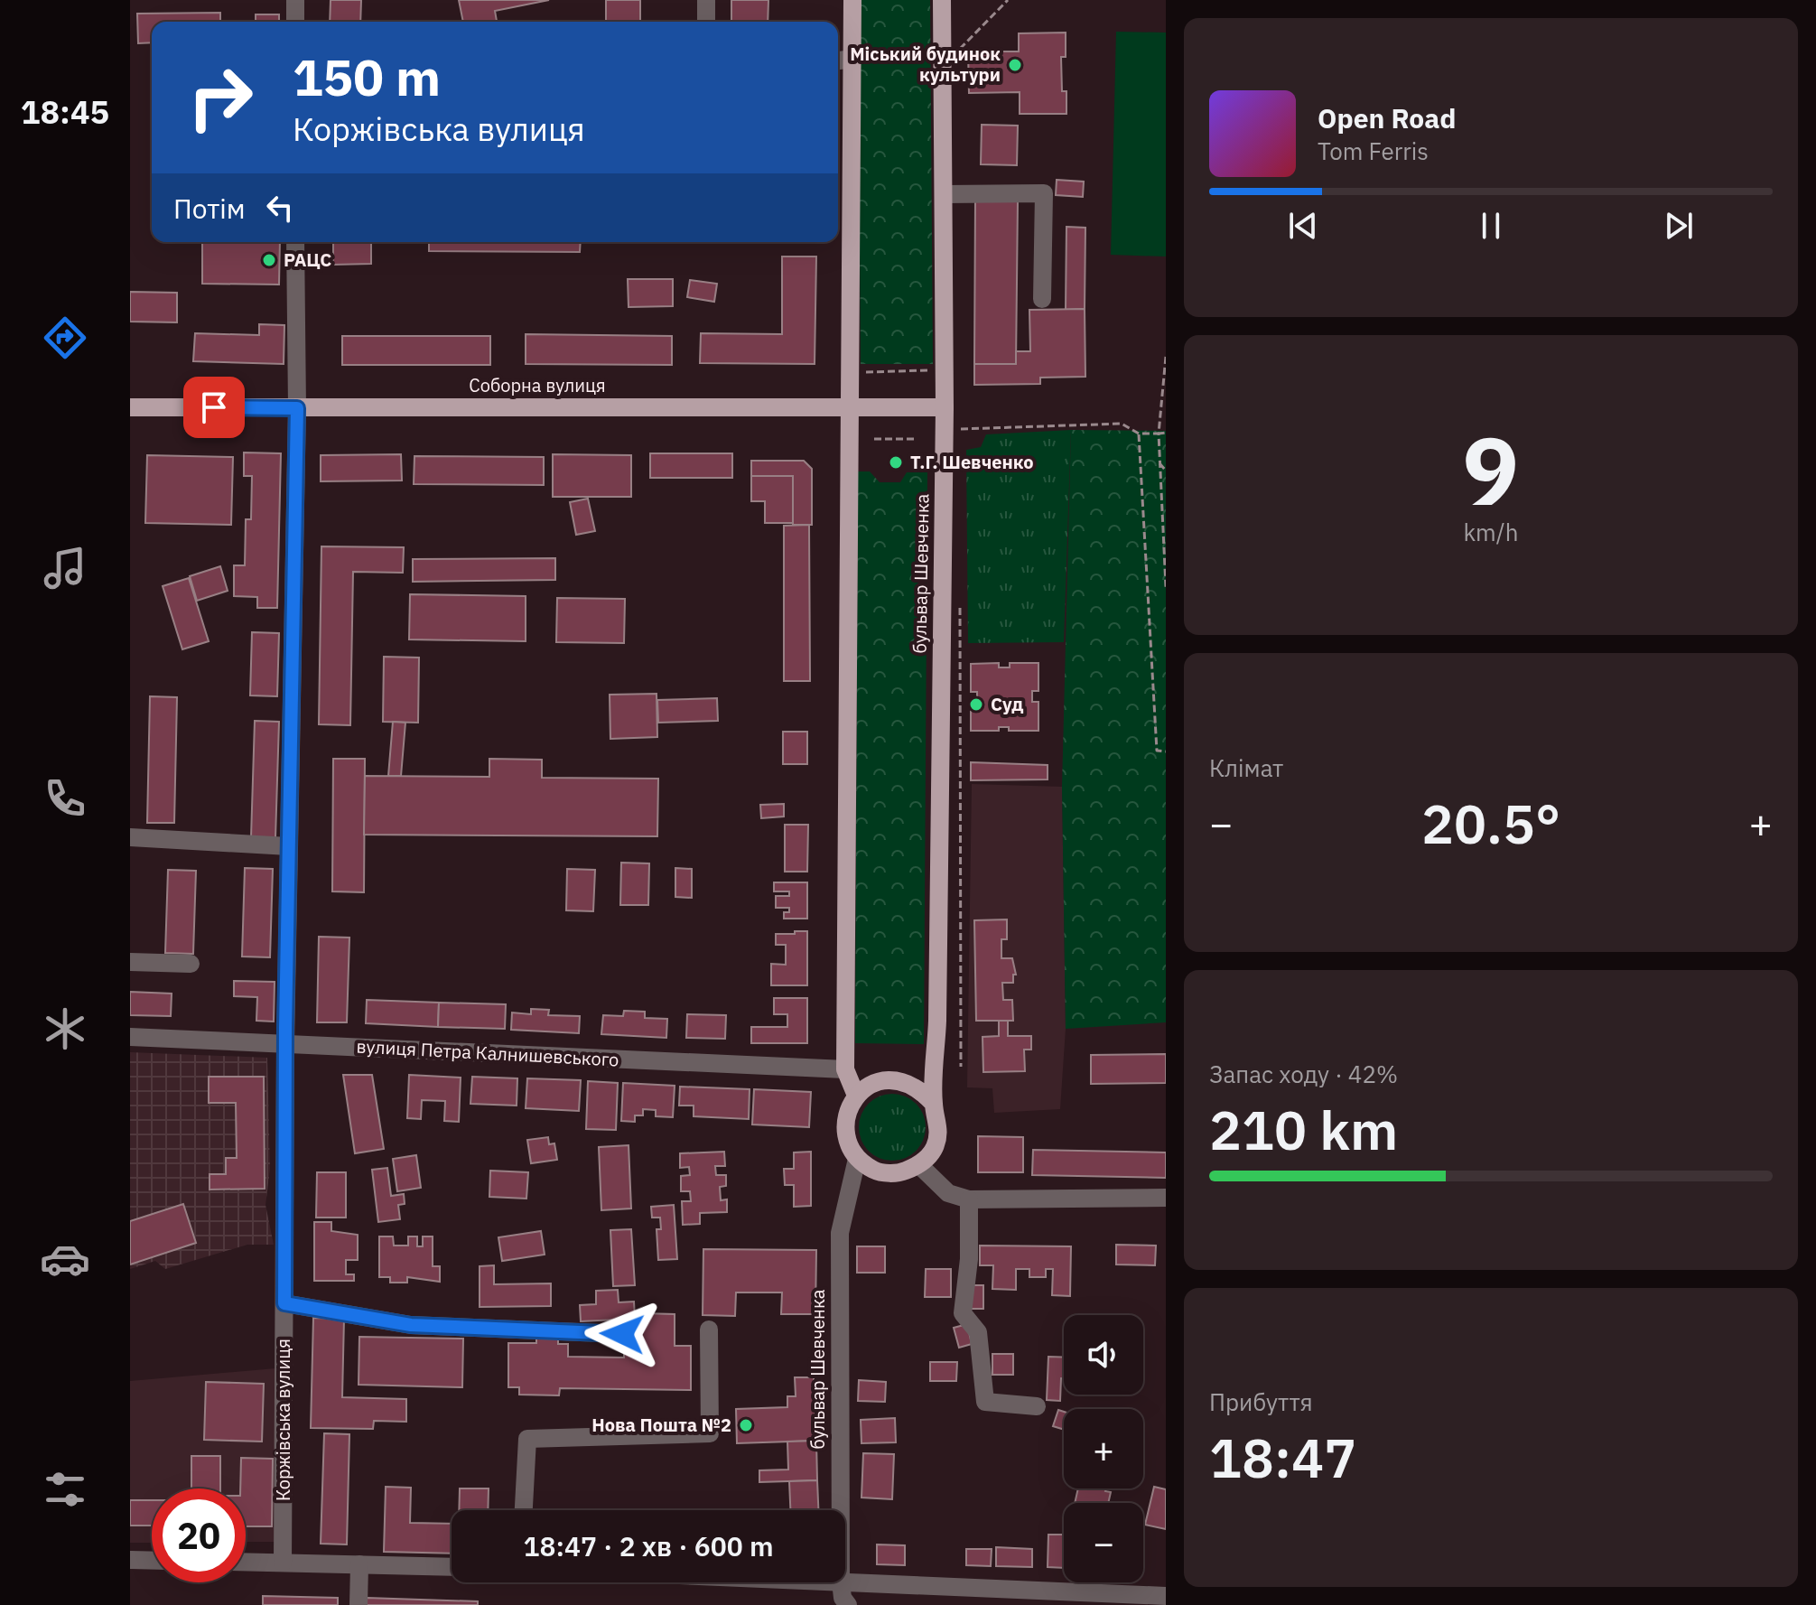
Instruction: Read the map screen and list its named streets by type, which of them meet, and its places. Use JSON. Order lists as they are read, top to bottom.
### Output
{
  "streets": {
    "main road": ["Соборна вулиця", "бульвар Шевченка"],
    "street": ["вулиця Петра Калнишевського", "Коржівська вулиця"]
  },
  "crossings": [
    ["Соборна вулиця", "бульвар Шевченка"],
    ["Соборна вулиця", "Коржівська вулиця"],
    ["вулиця Петра Калнишевського", "Коржівська вулиця"]
  ],
  "places": [
    "Міський будинок культури",
    "РАЦС",
    "Т.Г. Шевченко",
    "Суд",
    "Нова Пошта №2"
  ],
  "page": {
    "tabs": "18:45",
    "turn": ["150 m", "Коржівська вулиця"],
    "song": ["Open Road", "Tom Ferris"],
    "then": "Потім",
    "tile": [
      ["9", "km/h"],
      "Клімат",
      ["Запас ходу · 42%", "210 km"],
      ["Прибуття", "18:47"]
    ],
    "heat": ["−", "20.5°", "+"],
    "map_buttons": ["+", "−"],
    "limit": "20",
    "trip": "18:47 · 2 хв · 600 m"
  }
}
